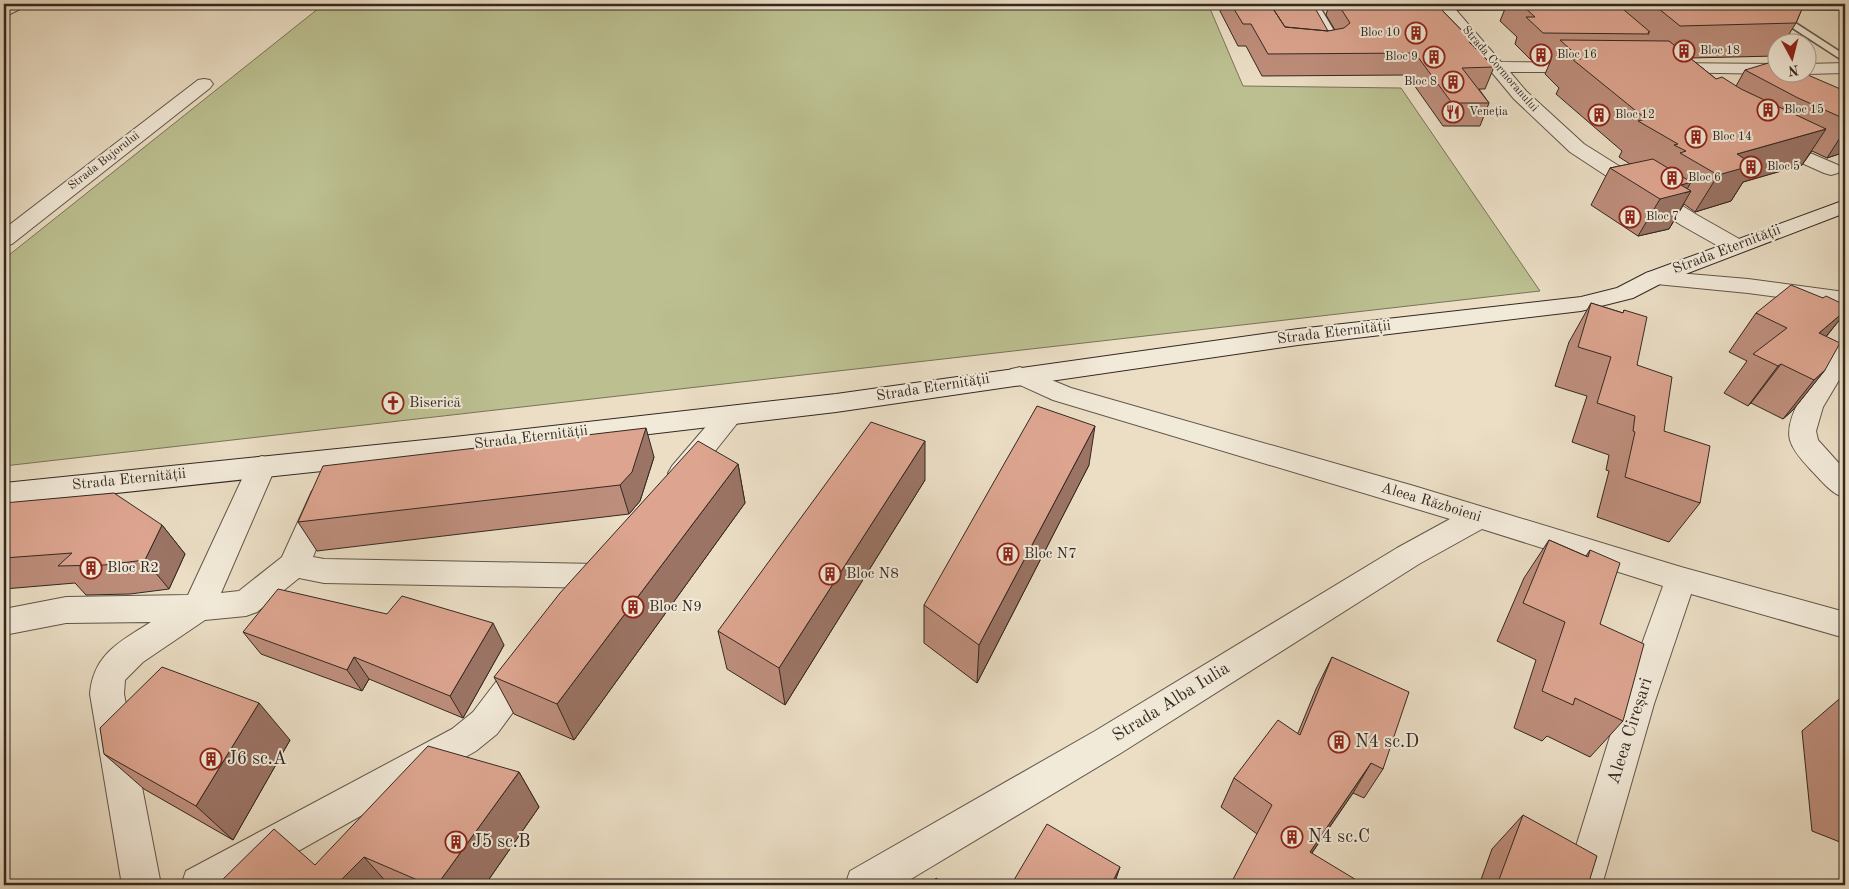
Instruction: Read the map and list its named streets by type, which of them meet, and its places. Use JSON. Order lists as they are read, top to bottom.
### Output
{
  "streets": {
    "street": [
      "Strada Cormoranului",
      "Strada Bujorului",
      "Strada Eternității",
      "Aleea Războieni",
      "Strada Alba Iulia",
      "Aleea Cireșari"
    ]
  },
  "crossings": [
    ["Strada Cormoranului", "Strada Eternității"],
    ["Strada Eternității", "Aleea Războieni"],
    ["Aleea Războieni", "Strada Alba Iulia"],
    ["Aleea Războieni", "Aleea Cireșari"]
  ],
  "places": {
    "building": [
      "Bloc 10",
      "Bloc 18",
      "Bloc 16",
      "Bloc 9",
      "Bloc 8",
      "Bloc 15",
      "Bloc 12",
      "Bloc 14",
      "Bloc 5",
      "Bloc 6",
      "Bloc 7",
      "Bloc N7",
      "Bloc R2",
      "Bloc N8",
      "Bloc N9",
      "N4 sc.D",
      "J6 sc.A",
      "N4 sc.C",
      "J5 sc.B"
    ],
    "restaurant": ["Veneția"],
    "church": ["Biserică"]
  },
  "north": "bottom"
}
